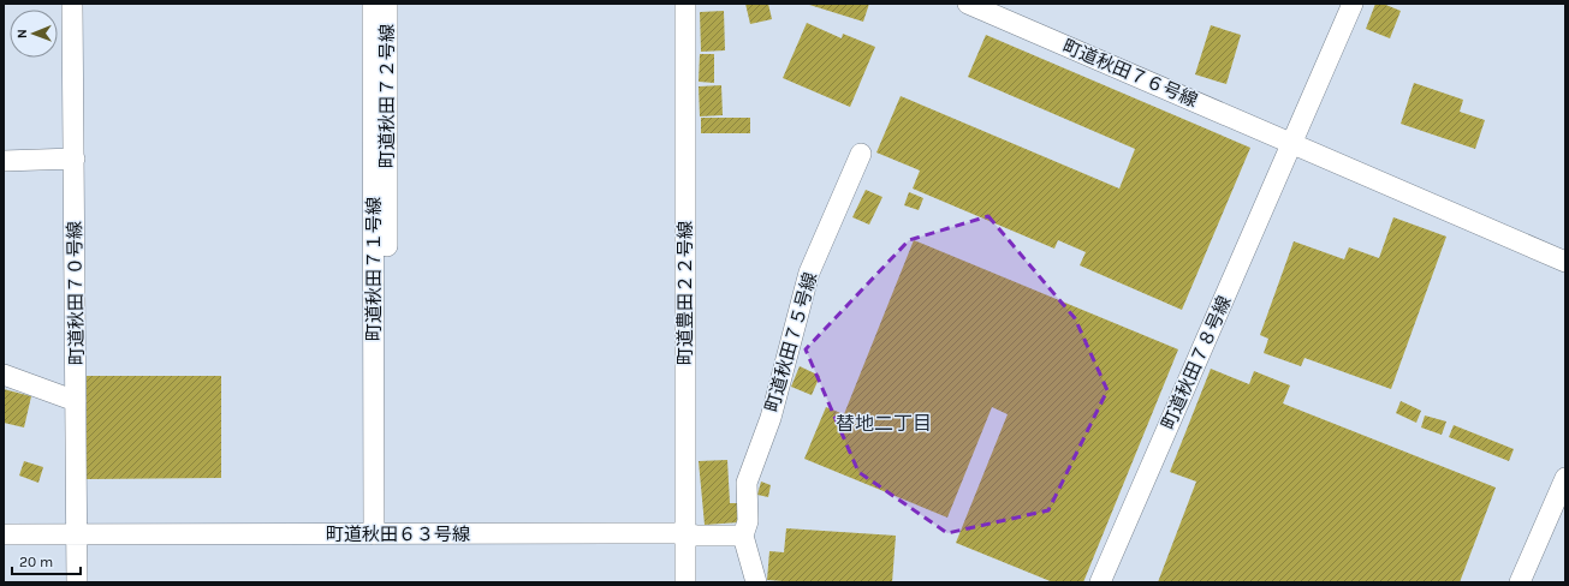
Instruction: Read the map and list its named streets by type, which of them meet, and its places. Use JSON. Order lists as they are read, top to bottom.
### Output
{
  "streets": {
    "street": [
      "町道秋田７６号線",
      "町道秋田７２号線",
      "町道秋田７１号線",
      "町道秋田７０号線",
      "町道豊田２２号線",
      "町道秋田７５号線",
      "町道秋田７８号線",
      "町道秋田６３号線"
    ]
  },
  "crossings": [
    ["町道秋田７６号線", "町道秋田７８号線"],
    ["町道秋田７２号線", "町道秋田７１号線"],
    ["町道秋田７２号線", "町道秋田６３号線"],
    ["町道秋田７１号線", "町道秋田６３号線"],
    ["町道秋田７０号線", "町道秋田６３号線"],
    ["町道豊田２２号線", "町道秋田６３号線"],
    ["町道秋田７５号線", "町道秋田６３号線"]
  ],
  "districts": ["替地二丁目"],
  "scale_bar": "20 m",
  "north": "left"
}
